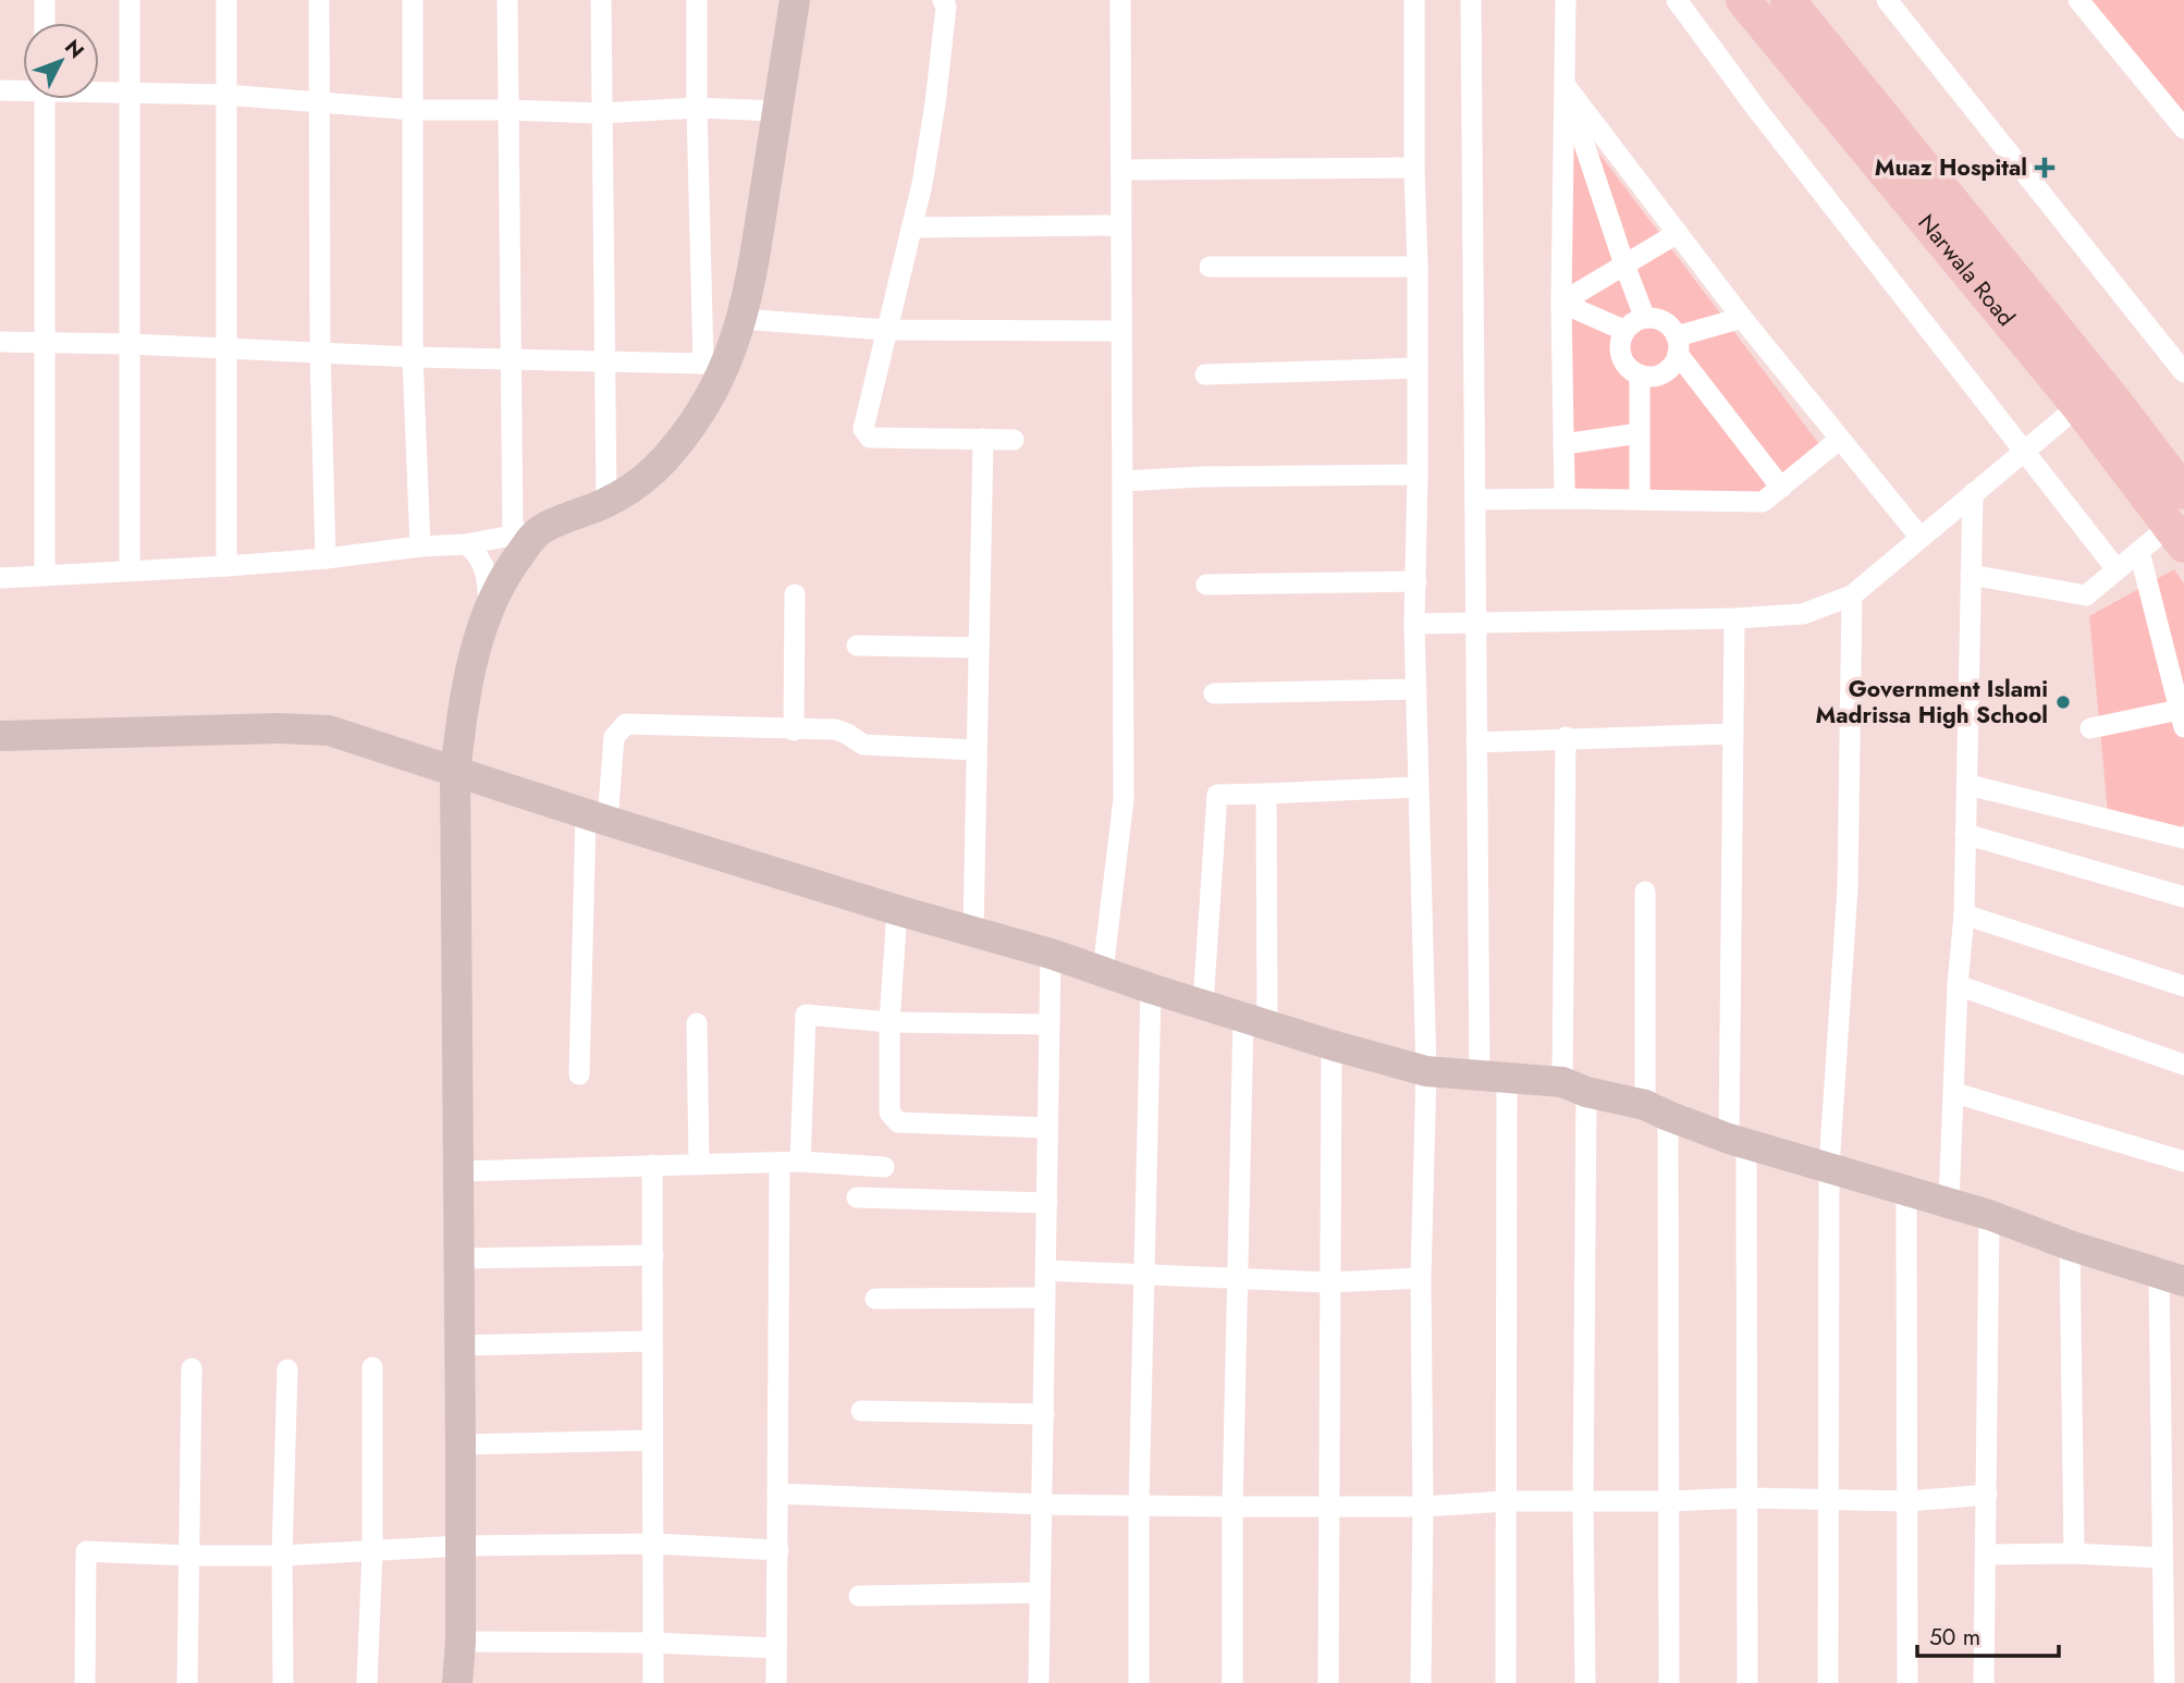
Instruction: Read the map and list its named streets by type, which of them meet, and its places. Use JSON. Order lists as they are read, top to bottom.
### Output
{
  "streets": {
    "main road": ["Narwala Road"]
  },
  "places": {
    "health": ["Muaz Hospital"],
    "other": ["Government Islami Madrissa High School"]
  },
  "scale_bar": "50 m",
  "north": "top right"
}
